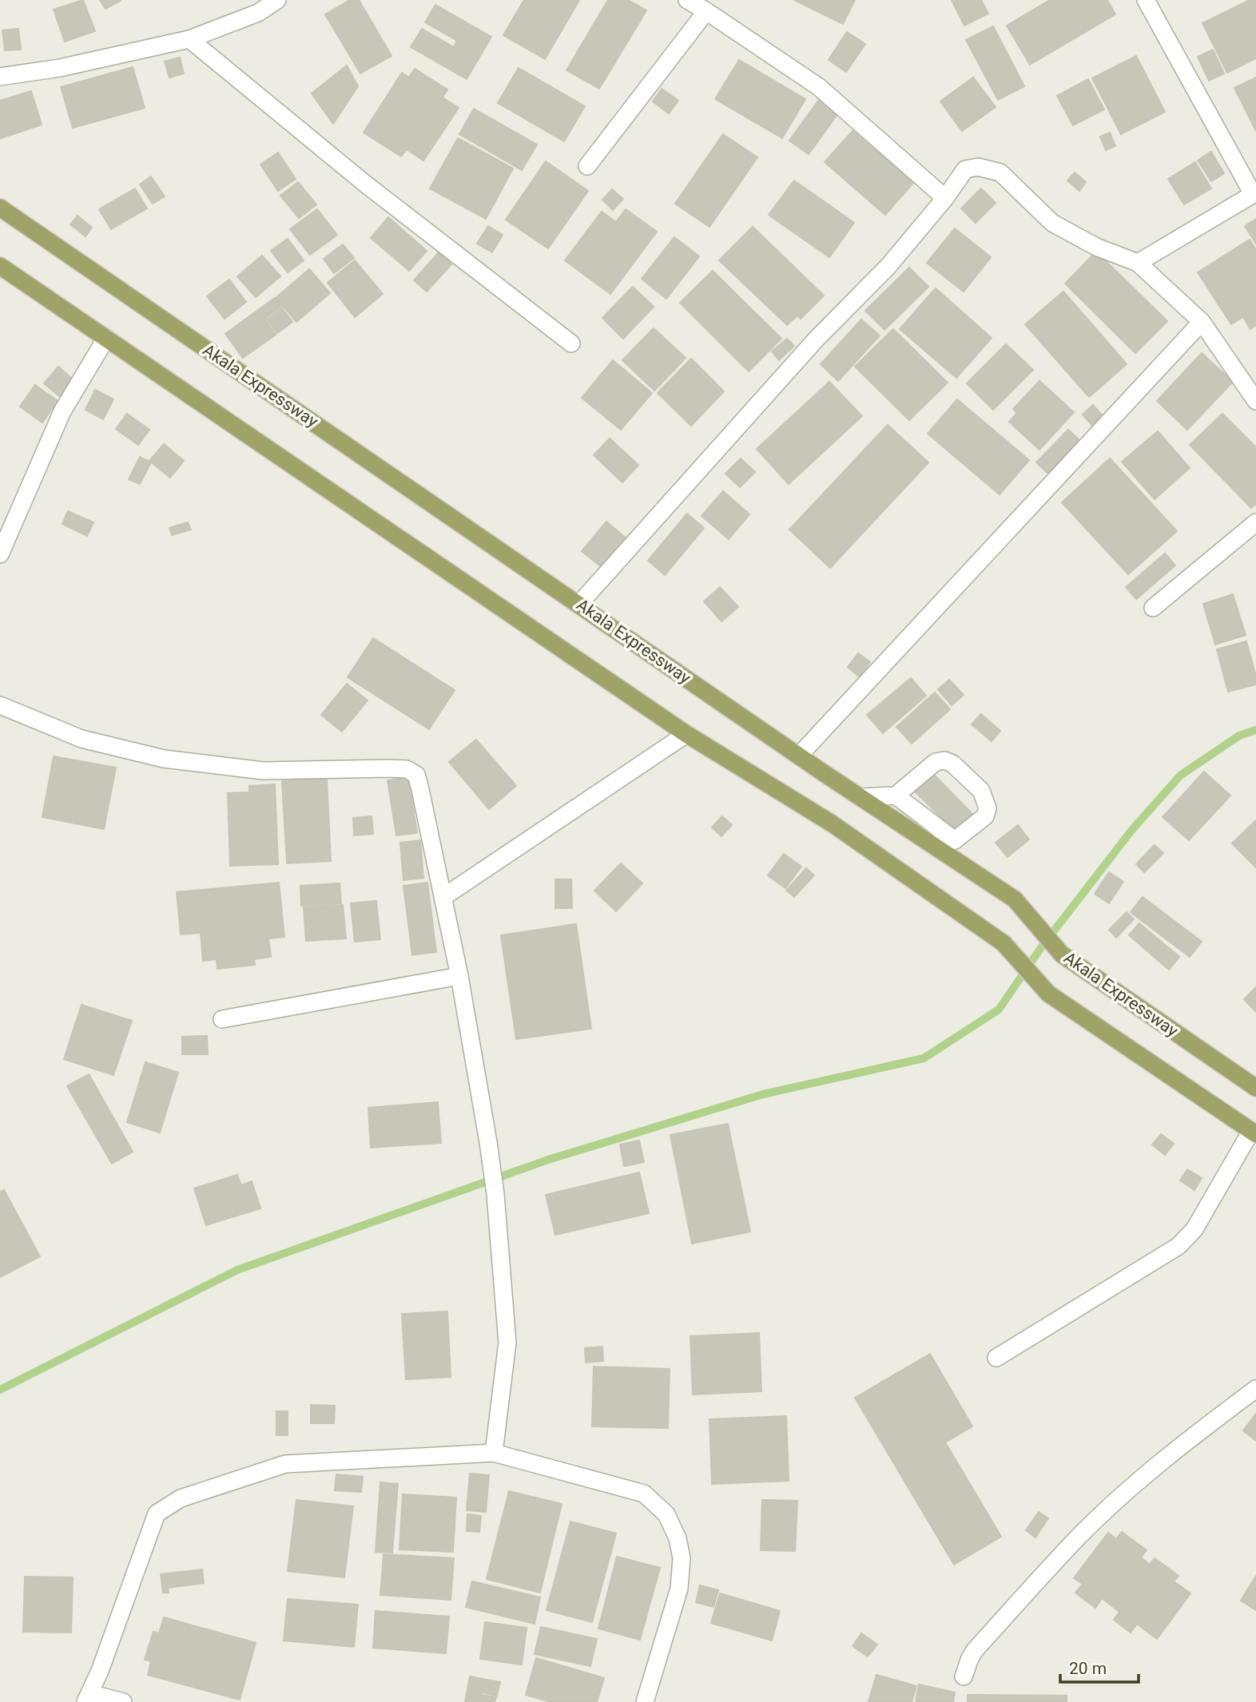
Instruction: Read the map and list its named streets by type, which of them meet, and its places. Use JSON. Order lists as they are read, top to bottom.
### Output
{
  "streets": {
    "main road": ["Akala Expressway"]
  },
  "scale_bar": "20 m"
}
